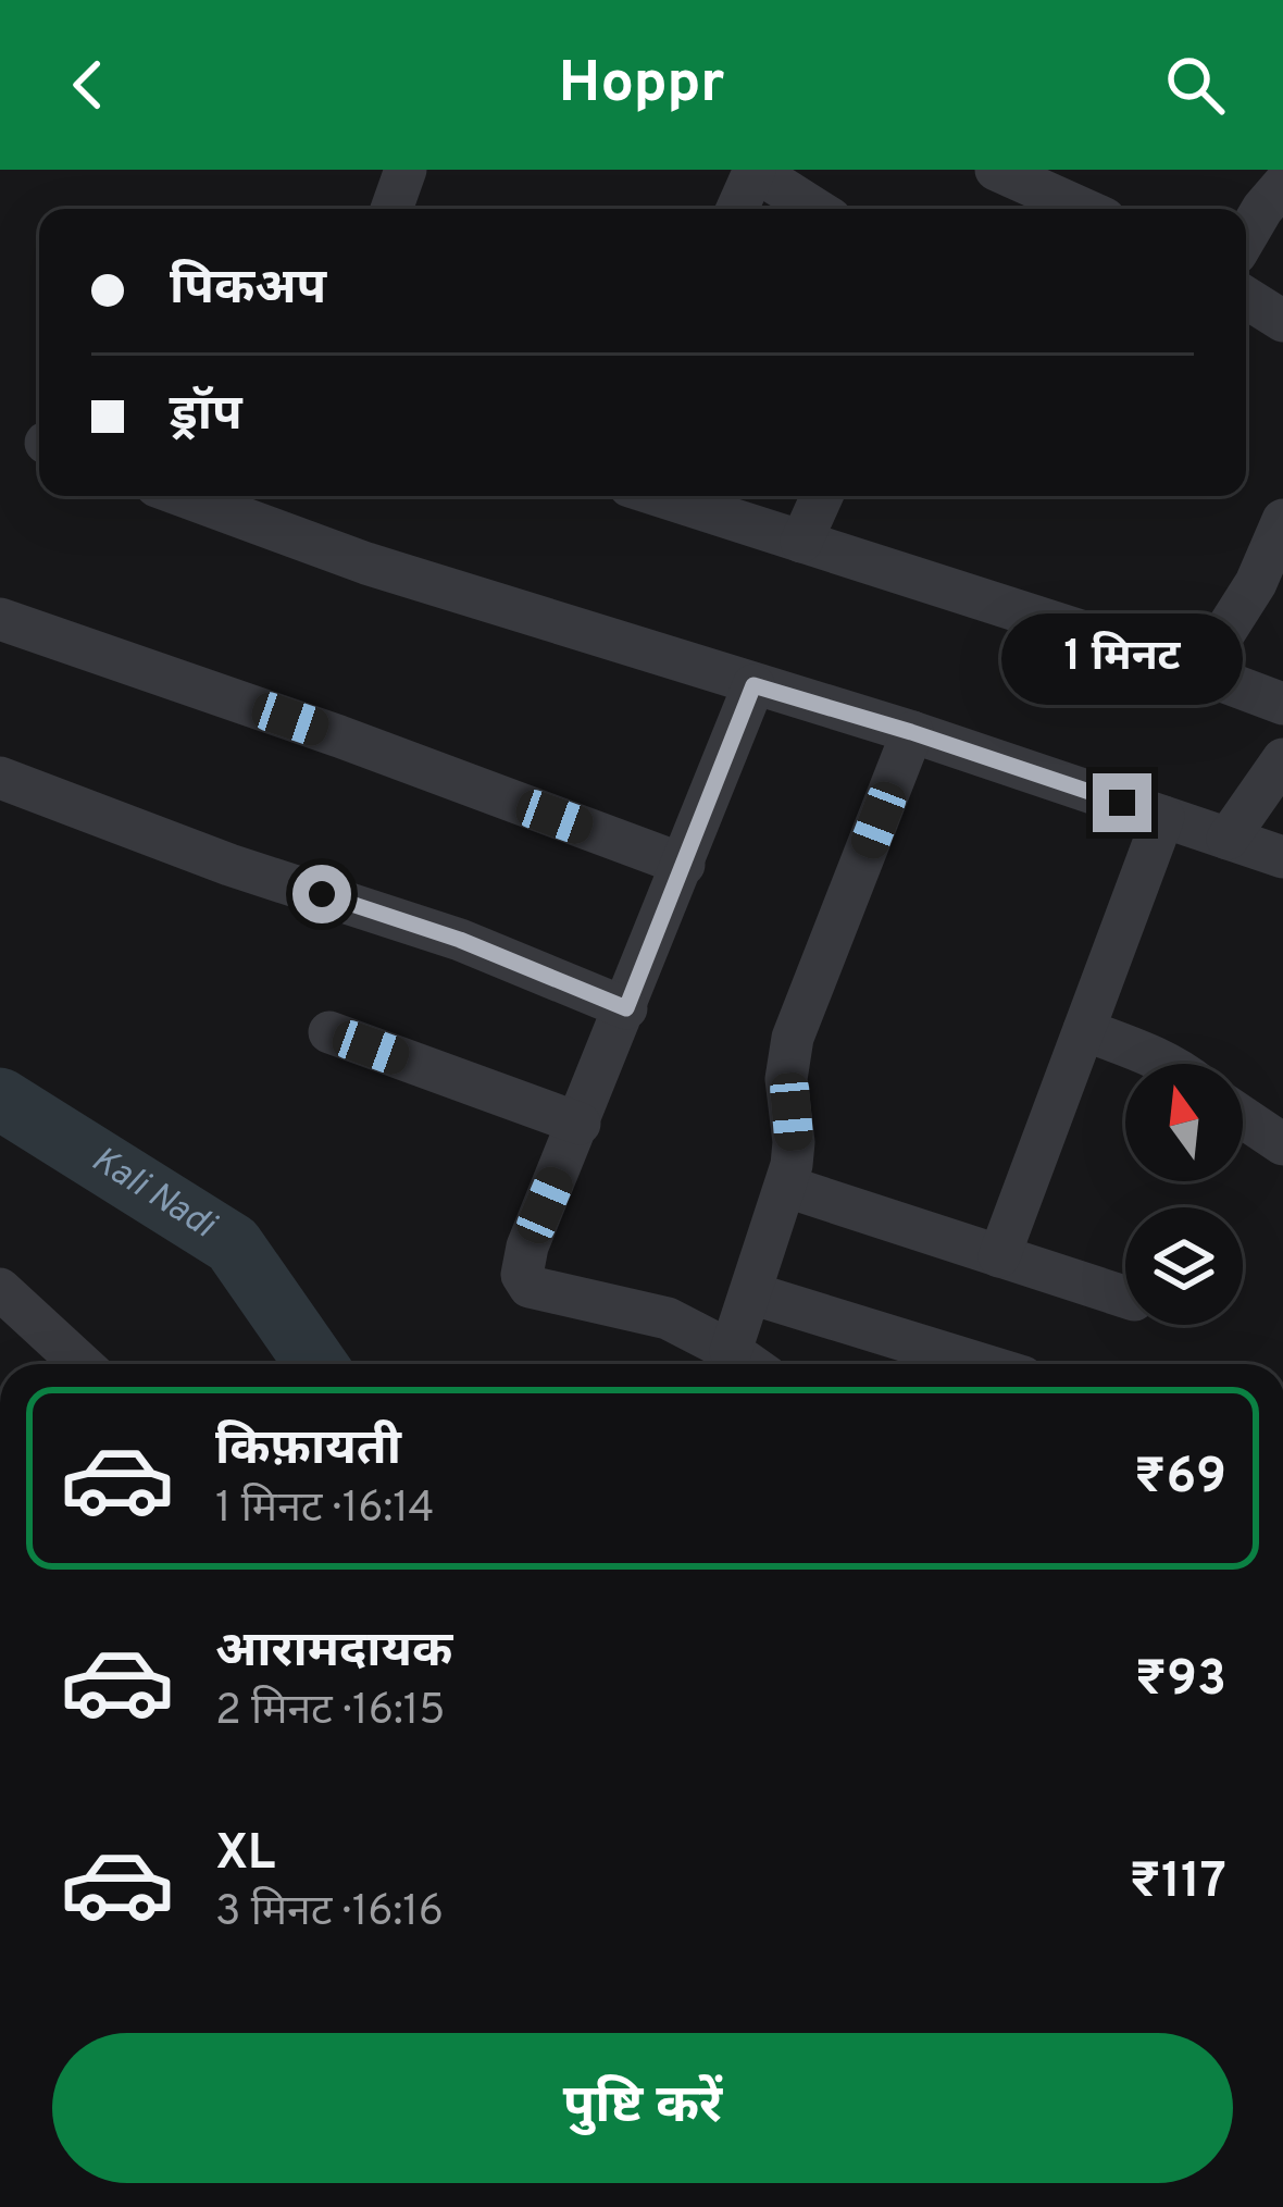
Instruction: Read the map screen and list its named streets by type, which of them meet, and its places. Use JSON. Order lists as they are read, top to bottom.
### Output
{
  "water": ["Kali Nadi"],
  "north": "top",
  "page": {
    "header": "Hoppr",
    "banner": ["पिकअप", "ड्रॉप"],
    "bubble": "1 मिनट",
    "list": [
      {
        "name": "किफ़ायती",
        "note": "1 मिनट · 16:14",
        "value": "₹69"
      },
      {
        "name": "आरामदायक",
        "note": "2 मिनट · 16:15",
        "value": "₹93"
      },
      {
        "name": "XL",
        "note": "3 मिनट · 16:16",
        "value": "₹117"
      }
    ],
    "buttons": "पुष्टि करें"
  }
}
